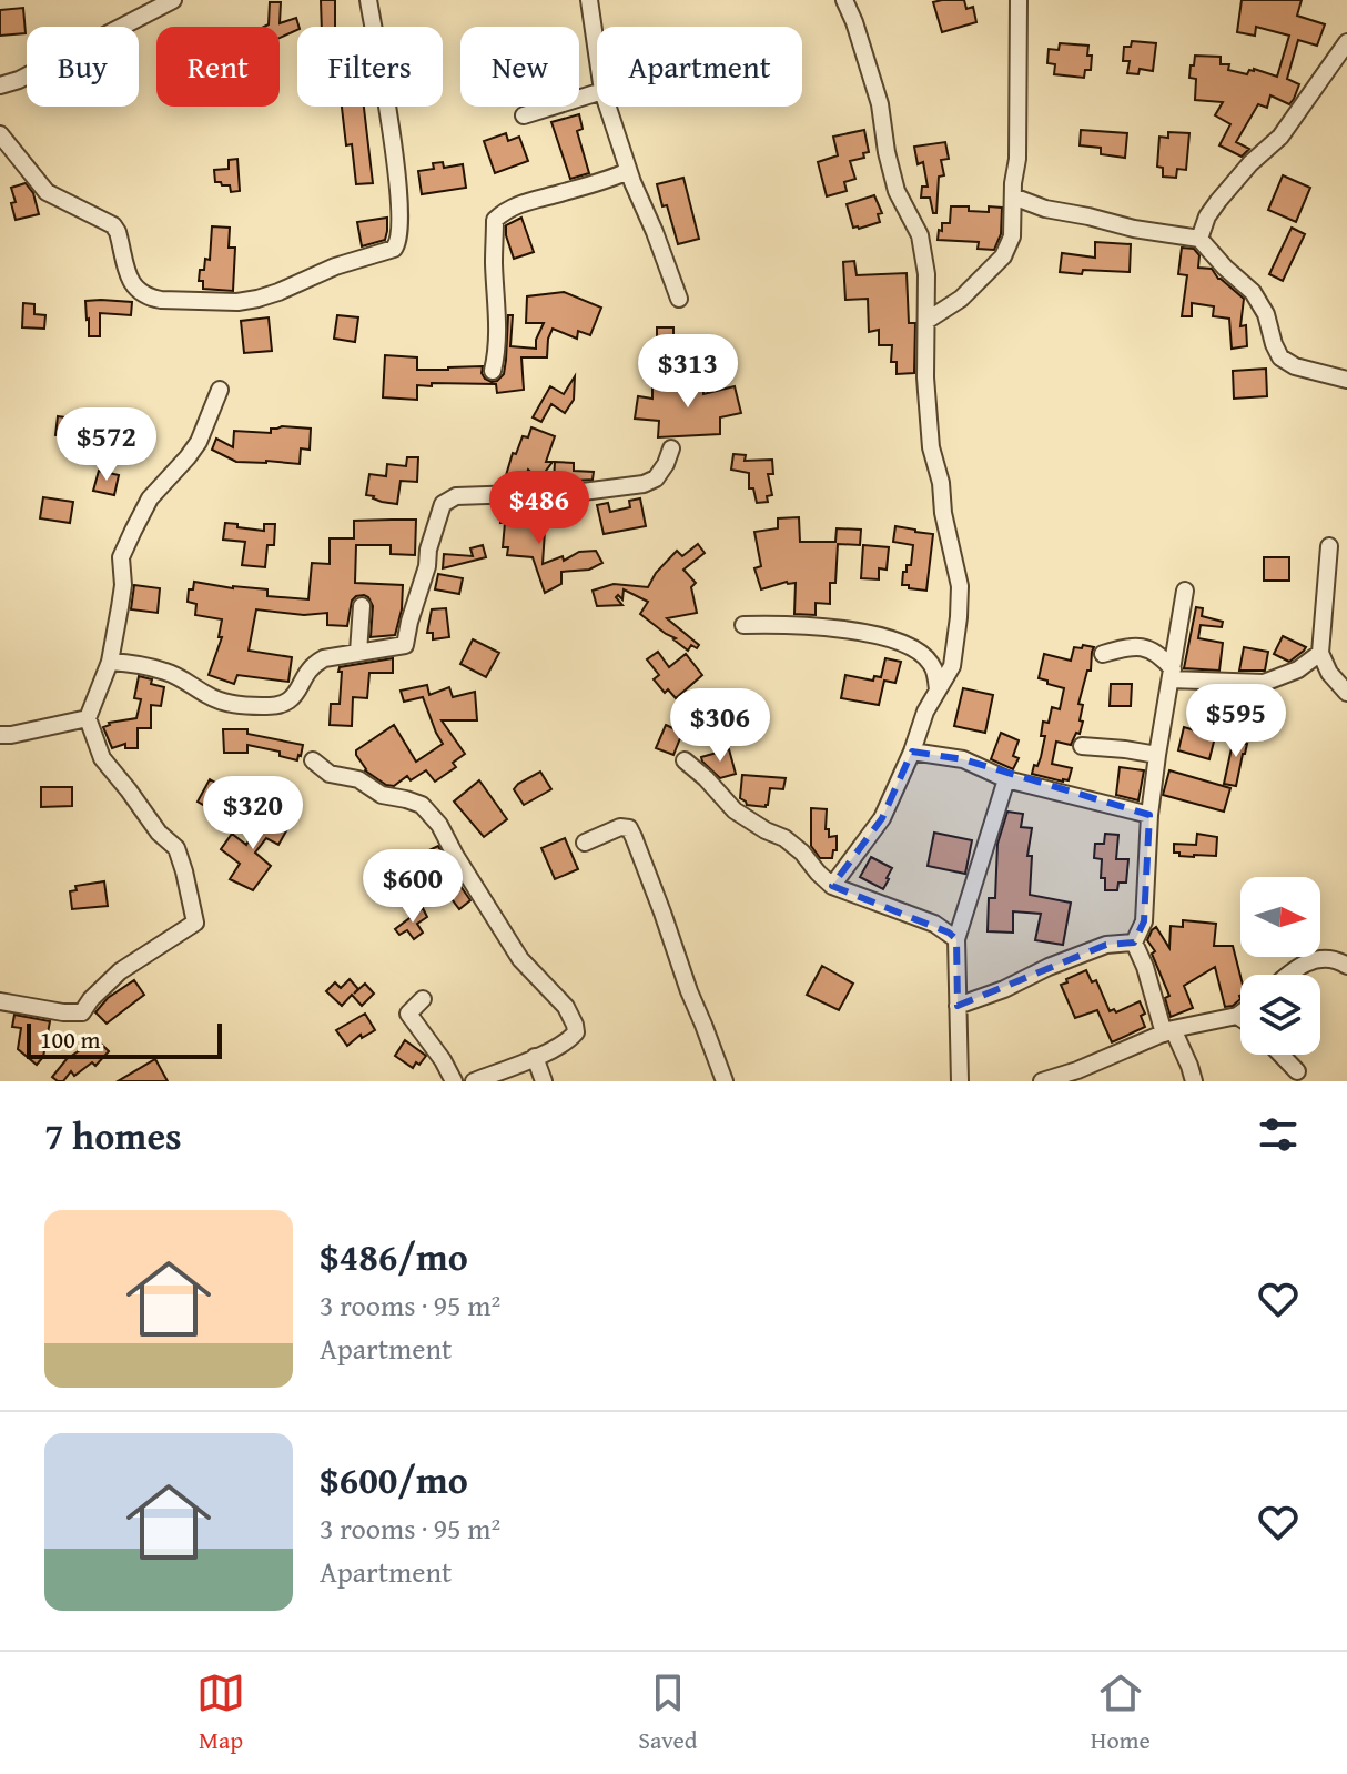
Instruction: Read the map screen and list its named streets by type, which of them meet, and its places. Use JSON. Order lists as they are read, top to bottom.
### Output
{
  "scale_bar": "100 m",
  "north": "right",
  "page": {
    "chip": [
      "Buy",
      "Rent",
      "Filters",
      "New",
      "Apartment"
    ],
    "price": [
      "$313",
      "$572",
      "$486",
      "$595",
      "$306",
      "$320",
      "$600"
    ],
    "scale": "100 m",
    "heading": "7 homes",
    "list": [
      {
        "name": "$486/mo",
        "note": "3 rooms · 95 m² · Apartment"
      },
      {
        "name": "$600/mo",
        "note": "3 rooms · 95 m² · Apartment"
      }
    ],
    "tabs": ["Map", "Saved", "Home"]
  }
}
